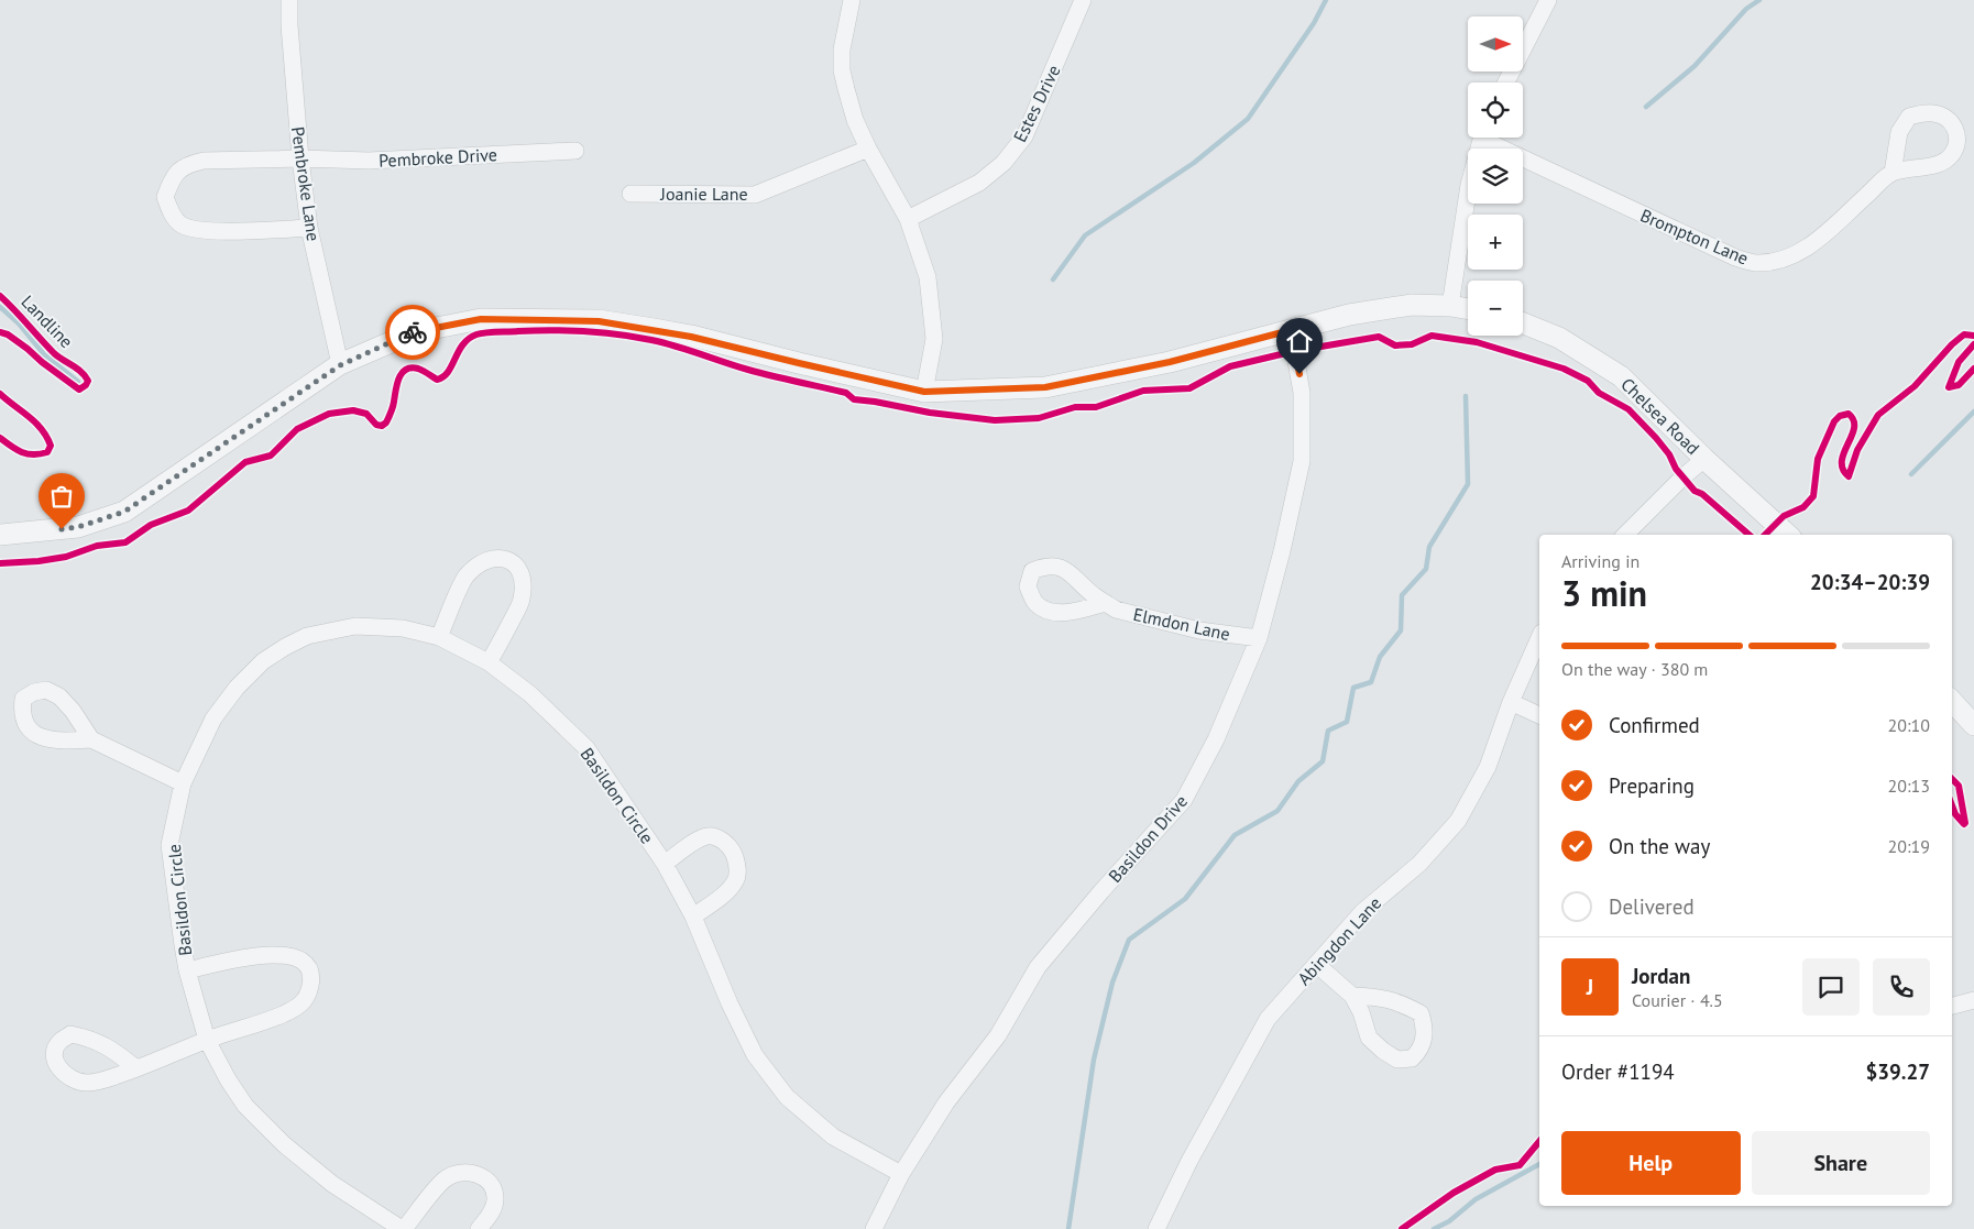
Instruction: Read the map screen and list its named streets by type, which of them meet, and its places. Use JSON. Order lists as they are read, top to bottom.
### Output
{
  "streets": {
    "street": [
      "Estes Drive",
      "Pembroke Drive",
      "Pembroke Lane",
      "Joanie Lane",
      "Brompton Lane",
      "Chelsea Road",
      "Elmdon Lane",
      "Basildon Circle",
      "Basildon Drive",
      "Abingdon Lane"
    ],
    "cycle path": ["Landline"]
  },
  "crossings": [
    ["Pembroke Drive", "Pembroke Lane"],
    ["Elmdon Lane", "Basildon Drive"],
    ["Basildon Circle", "Basildon Drive"]
  ],
  "north": "right",
  "page": {
    "map_buttons": ["+", "−"],
    "heading": ["3 min", "Arriving in", "20:34–20:39"],
    "panel": [
      "Jordan",
      "Courier · 4.5",
      "Order #1194",
      "$39.27"
    ],
    "bar": "On the way · 380 m",
    "list": [
      ["Confirmed", "20:10"],
      ["Preparing", "20:13"],
      ["On the way", "20:19"],
      "Delivered"
    ],
    "round": "J",
    "buttons": ["Help", "Share"]
  }
}
